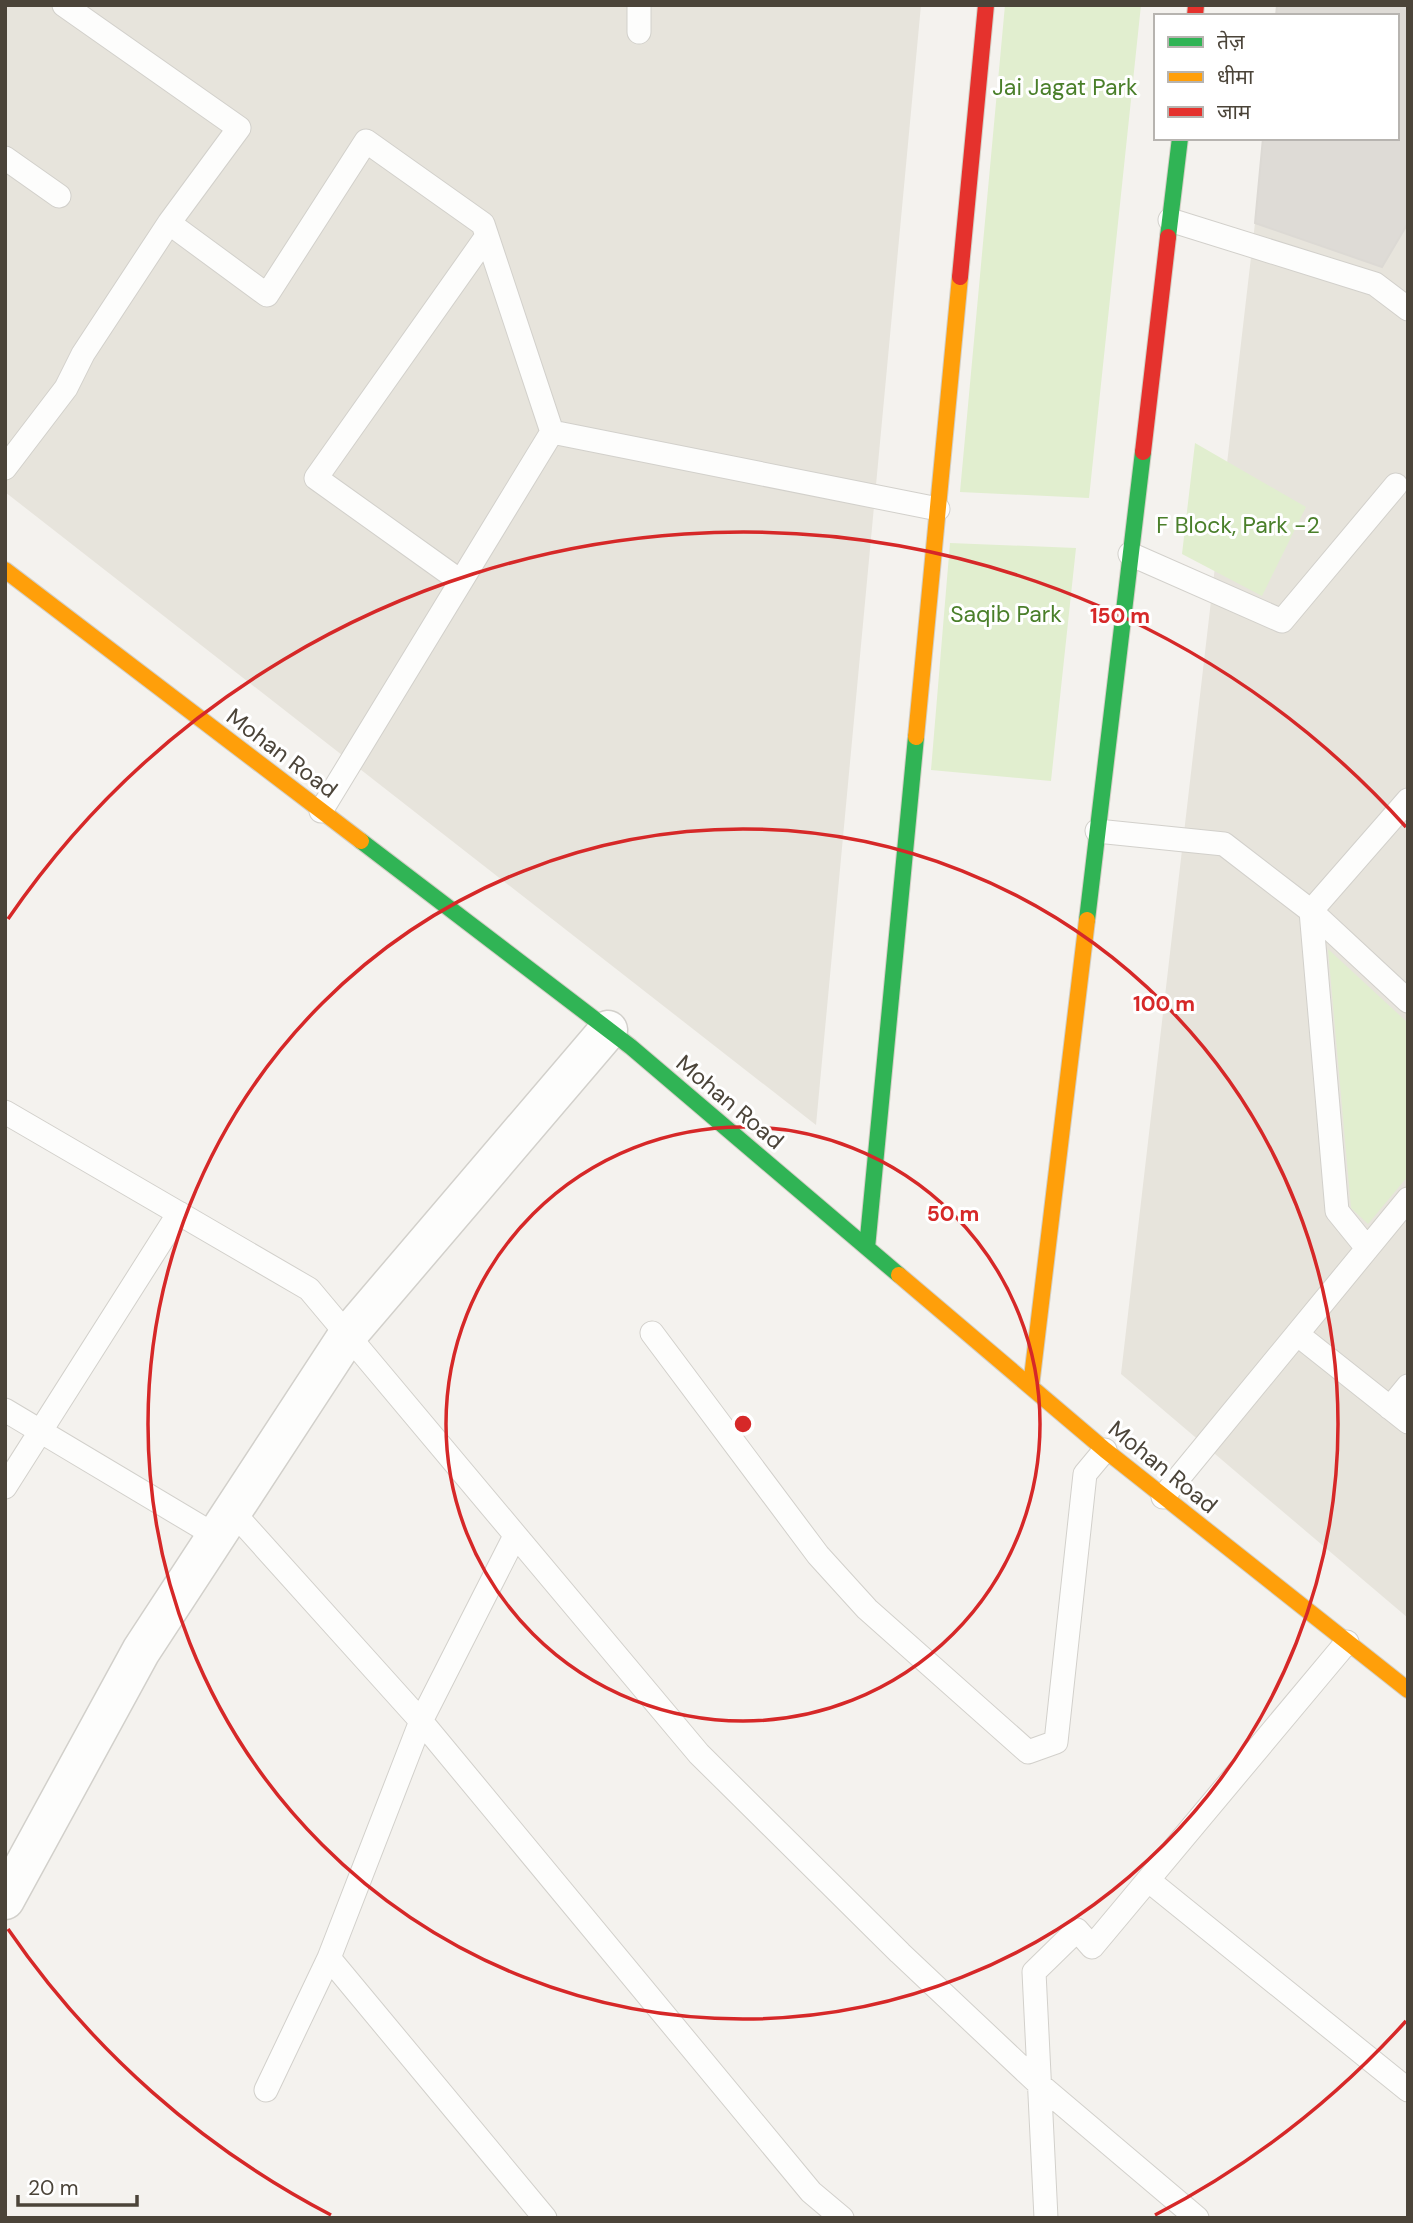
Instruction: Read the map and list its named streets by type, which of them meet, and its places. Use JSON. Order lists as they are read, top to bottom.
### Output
{
  "streets": {
    "street": ["Mohan Road"]
  },
  "parks": ["Jai Jagat Park", "F Block, Park -2", "Saqib Park"],
  "legend": ["तेज़", "धीमा", "जाम"],
  "scale_bar": "20 m",
  "rings": ["150 m", "100 m", "50 m"]
}
